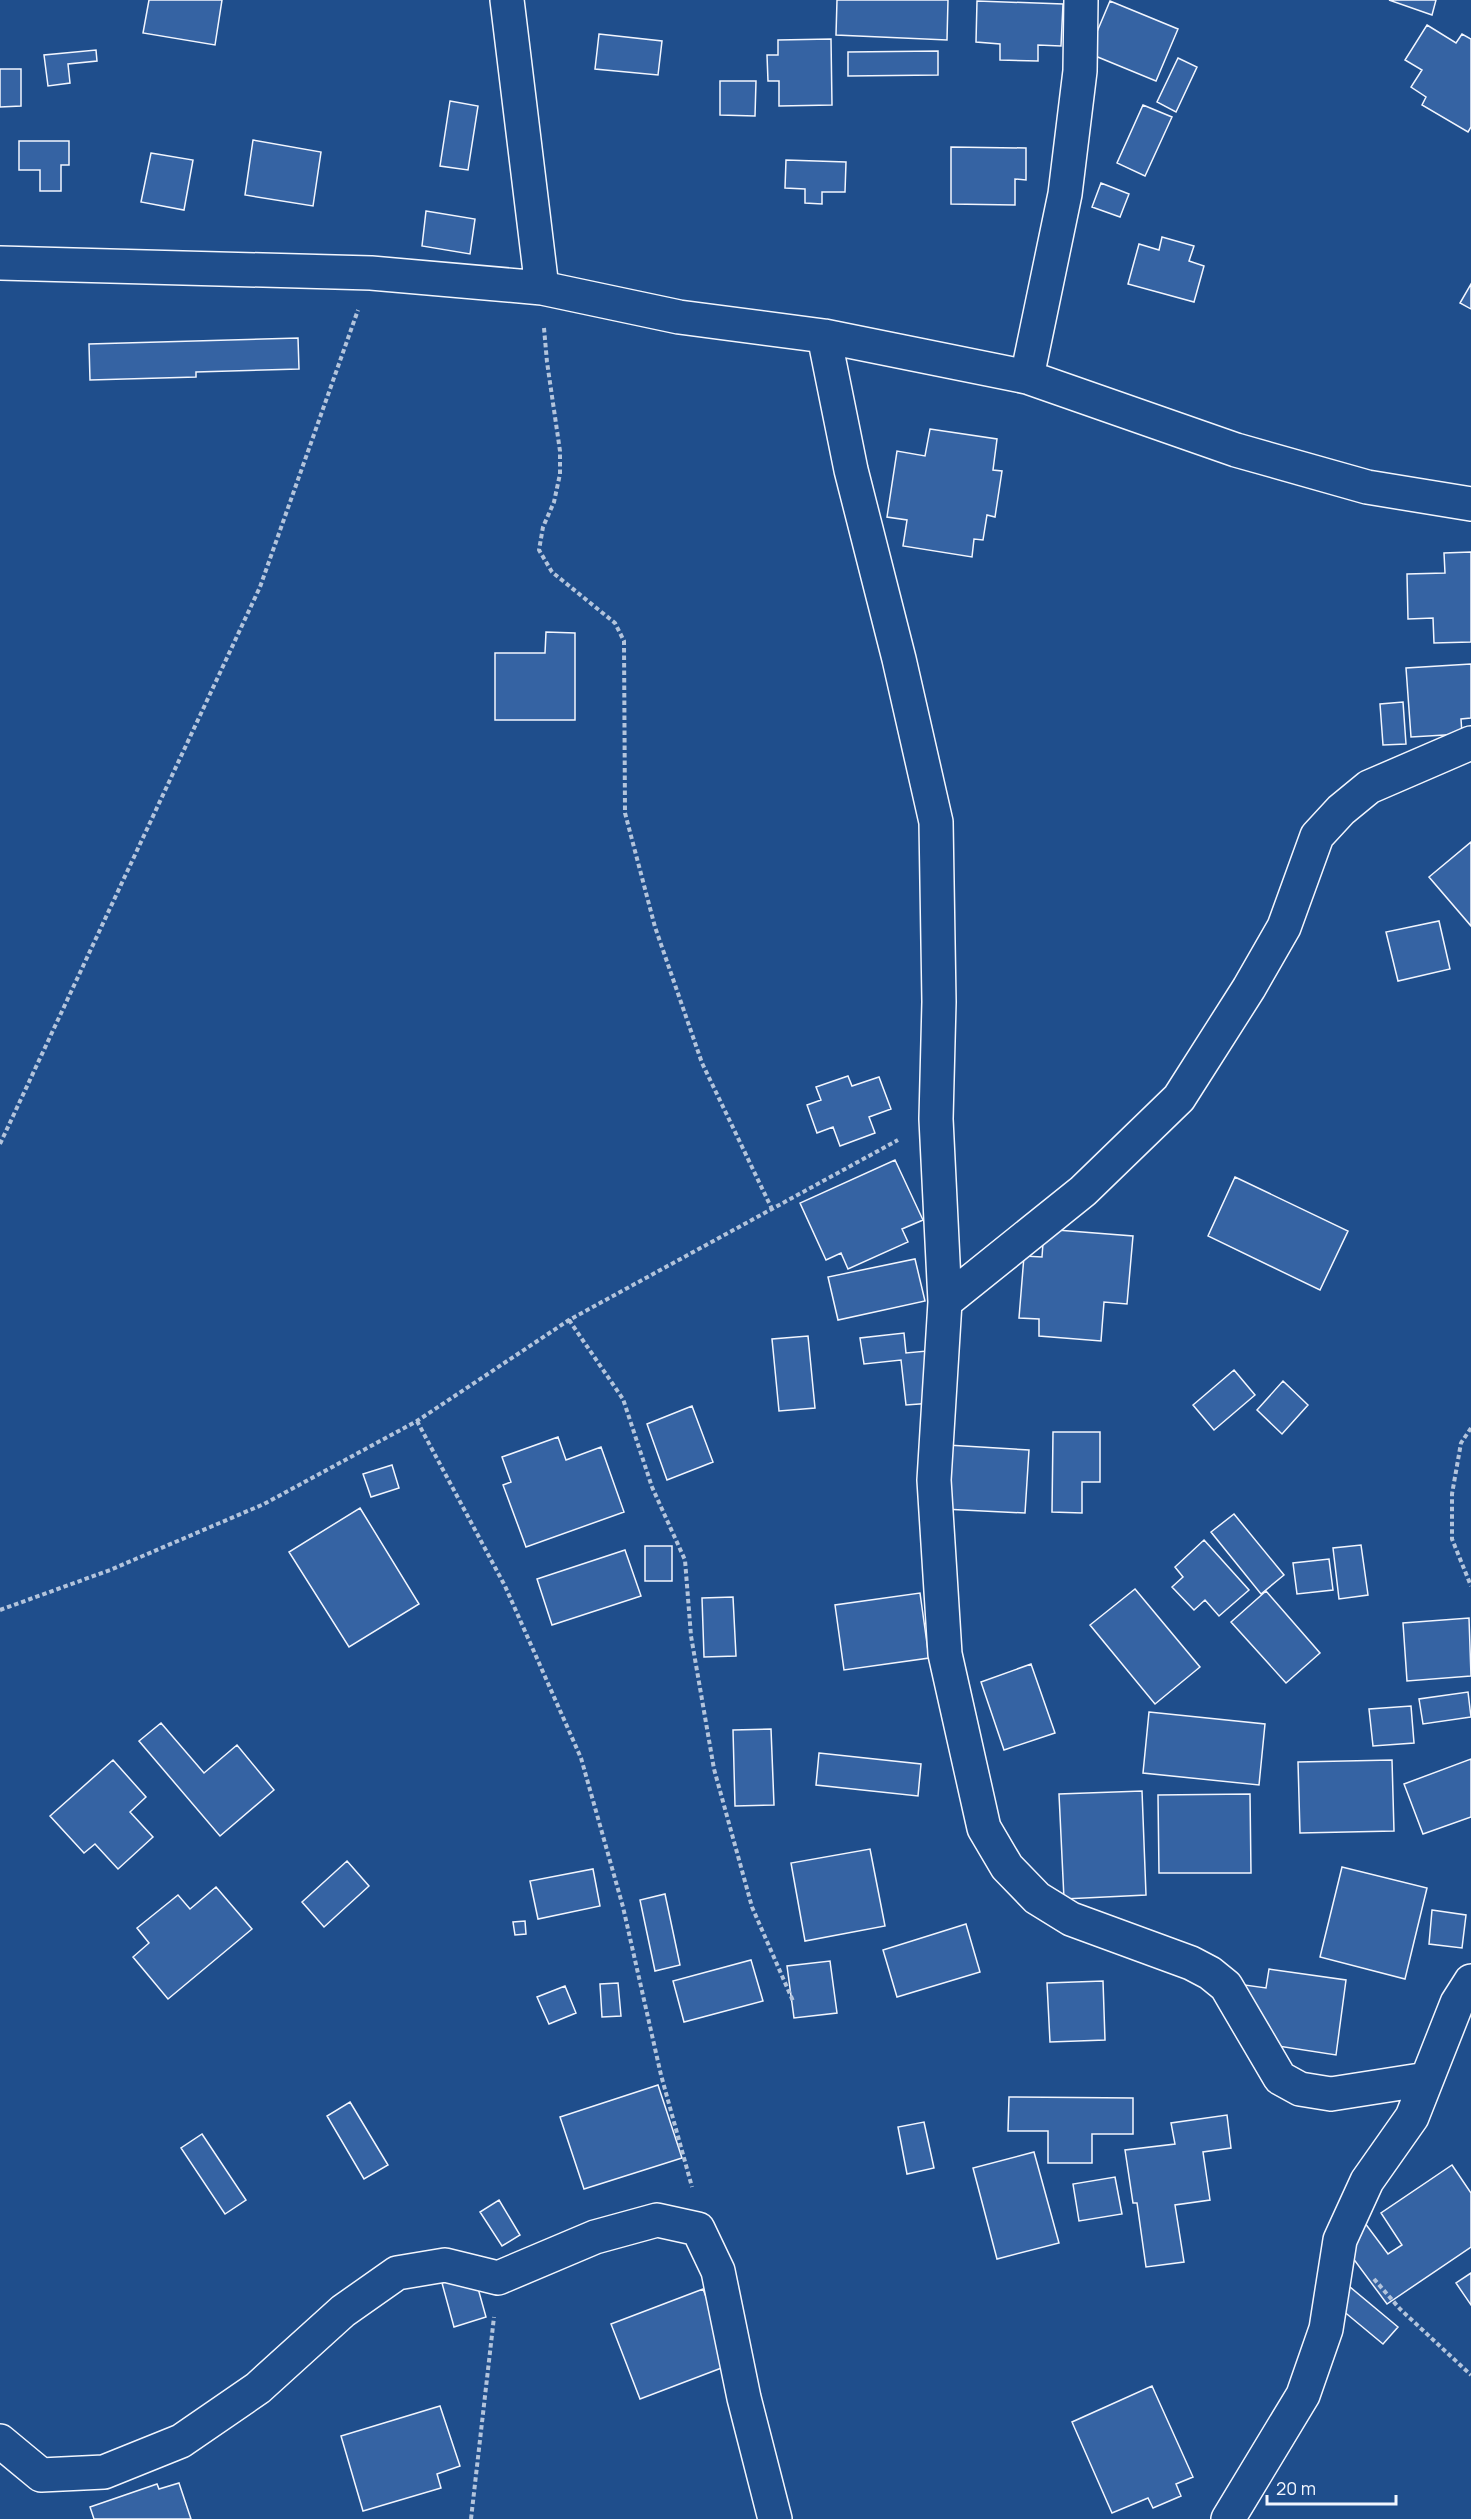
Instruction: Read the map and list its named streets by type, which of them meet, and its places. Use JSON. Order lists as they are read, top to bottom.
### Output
{
  "scale_bar": "20 m"
}
